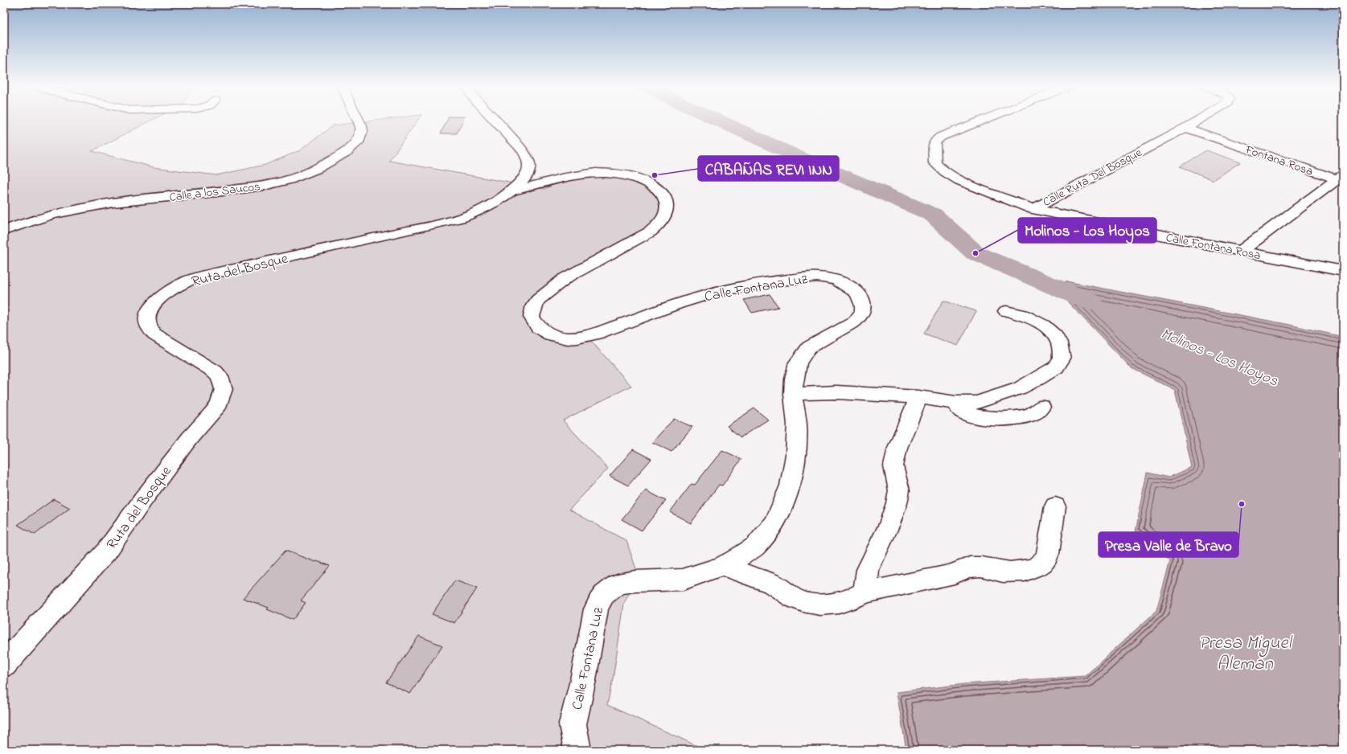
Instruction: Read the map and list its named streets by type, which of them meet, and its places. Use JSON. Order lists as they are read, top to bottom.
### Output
{
  "streets": {
    "street": [
      "Fontana Rosa",
      "Calle Ruta Del Bosque",
      "Calle a los Saucos",
      "Calle Fontana Rosa",
      "Ruta del Bosque",
      "Calle Fontana Luz"
    ]
  },
  "crossings": [
    ["Fontana Rosa", "Calle Ruta Del Bosque"],
    ["Calle Ruta Del Bosque", "Calle Fontana Rosa"],
    ["Ruta del Bosque", "Calle Fontana Luz"]
  ],
  "water": ["Molinos - Los Hoyos", "Presa Miguel Aleman"],
  "places": ["CABAÑAS REVI INN", "Molinos - Los Hoyos", "Presa Valle de Bravo"]
}
